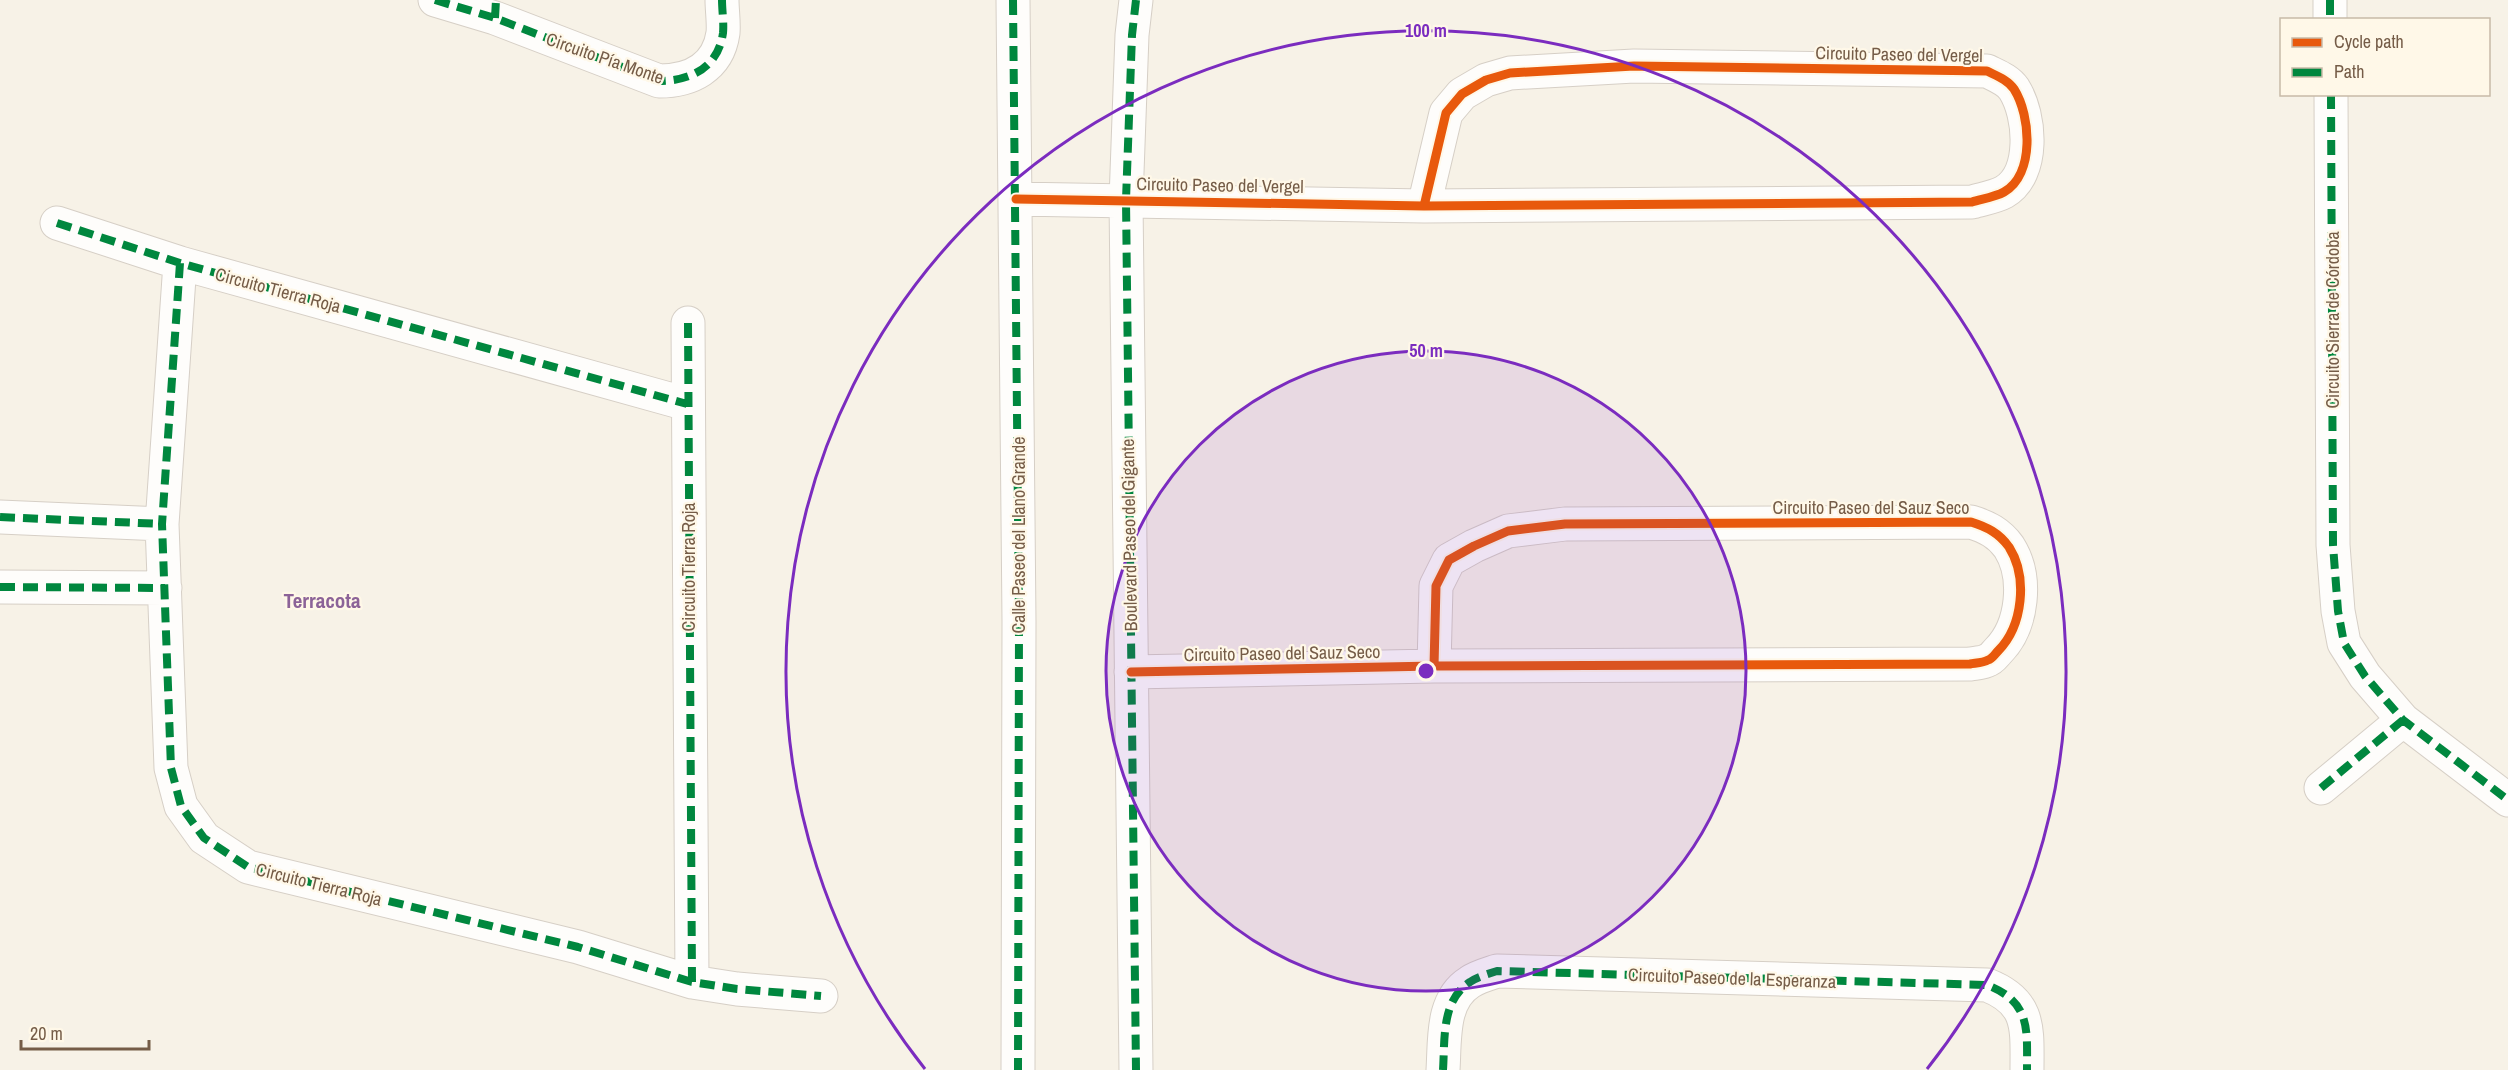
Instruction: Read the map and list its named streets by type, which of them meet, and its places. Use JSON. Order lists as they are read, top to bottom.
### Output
{
  "streets": {
    "street": [
      "Circuito Paseo del Vergel",
      "Circuito Pía Monte",
      "Circuito Tierra Roja",
      "Circuito Sierra de Córdoba",
      "Circuito Paseo del Sauz Seco",
      "Calle Paseo del Llano Grande",
      "Boulevard Paseo del Gigante",
      "Circuito Paseo de la Esperanza"
    ]
  },
  "crossings": [
    ["Circuito Paseo del Vergel", "Calle Paseo del Llano Grande"],
    ["Circuito Paseo del Vergel", "Boulevard Paseo del Gigante"],
    ["Circuito Paseo del Sauz Seco", "Boulevard Paseo del Gigante"]
  ],
  "districts": ["Terracota"],
  "legend": ["Cycle path", "Path"],
  "scale_bar": "20 m",
  "rings": ["100 m", "50 m"]
}
